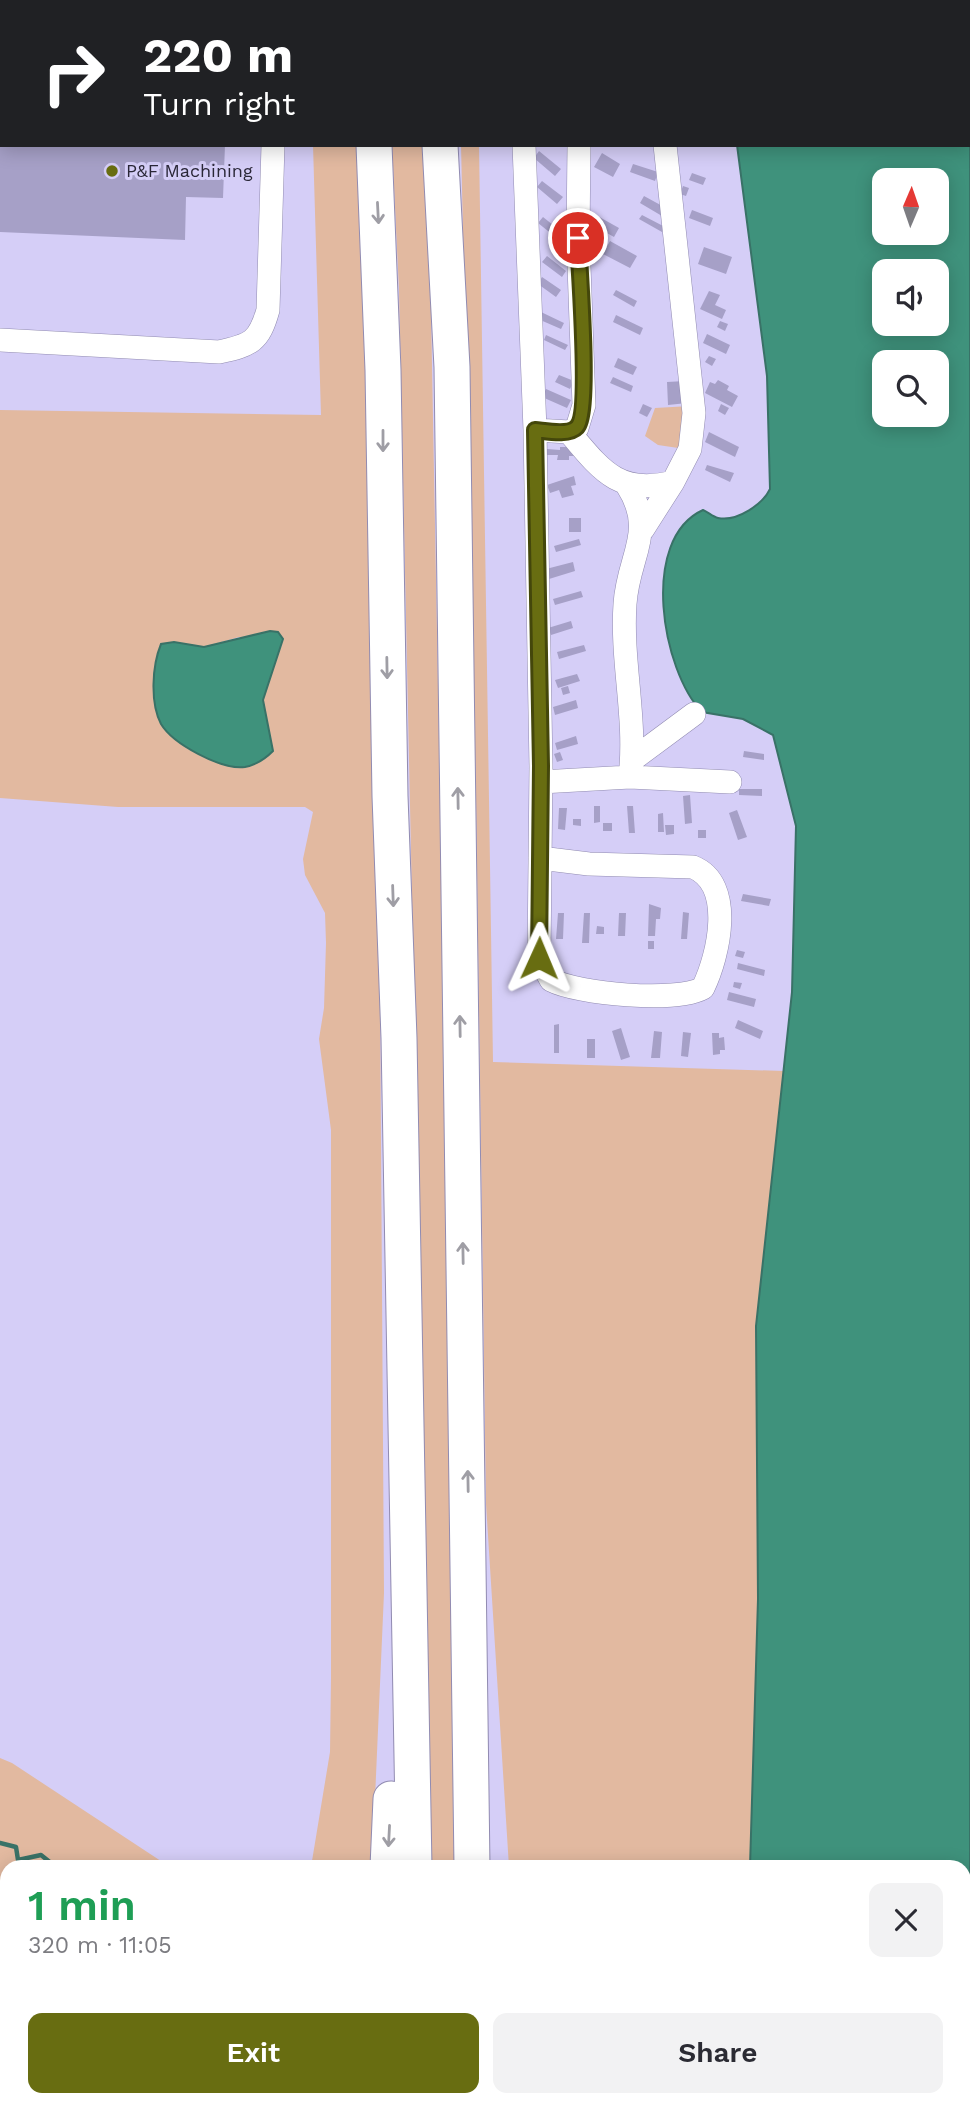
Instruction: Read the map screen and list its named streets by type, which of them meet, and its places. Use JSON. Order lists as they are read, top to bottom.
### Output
{
  "places": ["P&F Machining"],
  "north": "top",
  "page": {
    "turn": ["220 m", "Turn right"],
    "heading": ["1 min", "320 m · 11:05"],
    "buttons": ["Exit", "Share"]
  }
}
